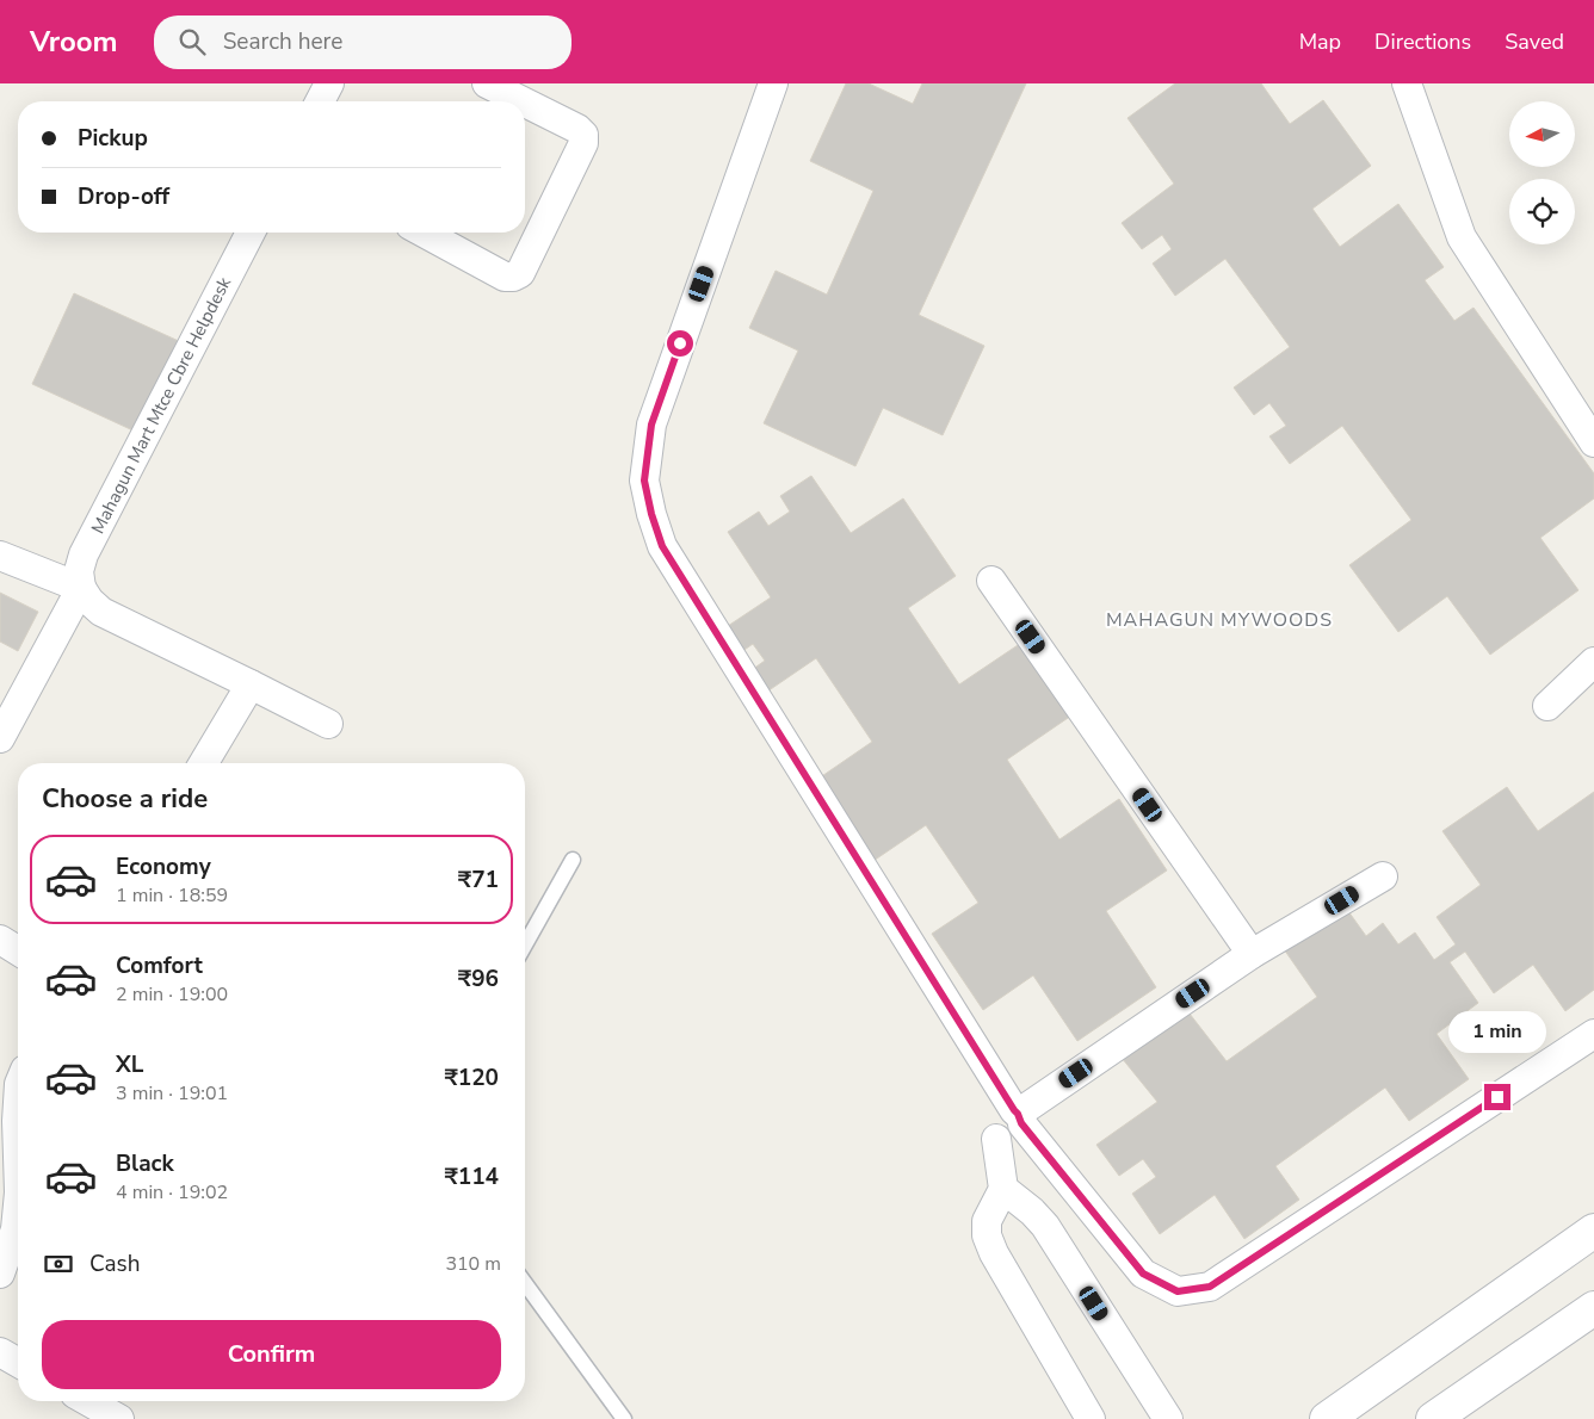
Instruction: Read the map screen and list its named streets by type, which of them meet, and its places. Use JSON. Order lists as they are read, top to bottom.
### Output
{
  "streets": {
    "street": ["Mahagun Mart Mtce Cbre Helpdesk"]
  },
  "districts": ["MAHAGUN MYWOODS"],
  "north": "left",
  "page": {
    "header": "Vroom",
    "search": "Search here",
    "nav": ["Map", "Directions", "Saved"],
    "banner": ["Pickup", "Drop-off"],
    "heading": "Choose a ride",
    "list": [
      {
        "name": "Economy",
        "note": "1 min · 18:59",
        "value": "₹71"
      },
      {
        "name": "Comfort",
        "note": "2 min · 19:00",
        "value": "₹96"
      },
      {
        "name": "XL",
        "note": "3 min · 19:01",
        "value": "₹120"
      },
      {
        "name": "Black",
        "note": "4 min · 19:02",
        "value": "₹114"
      }
    ],
    "bubble": "1 min",
    "pay": ["Cash", "310 m"],
    "buttons": "Confirm"
  }
}
